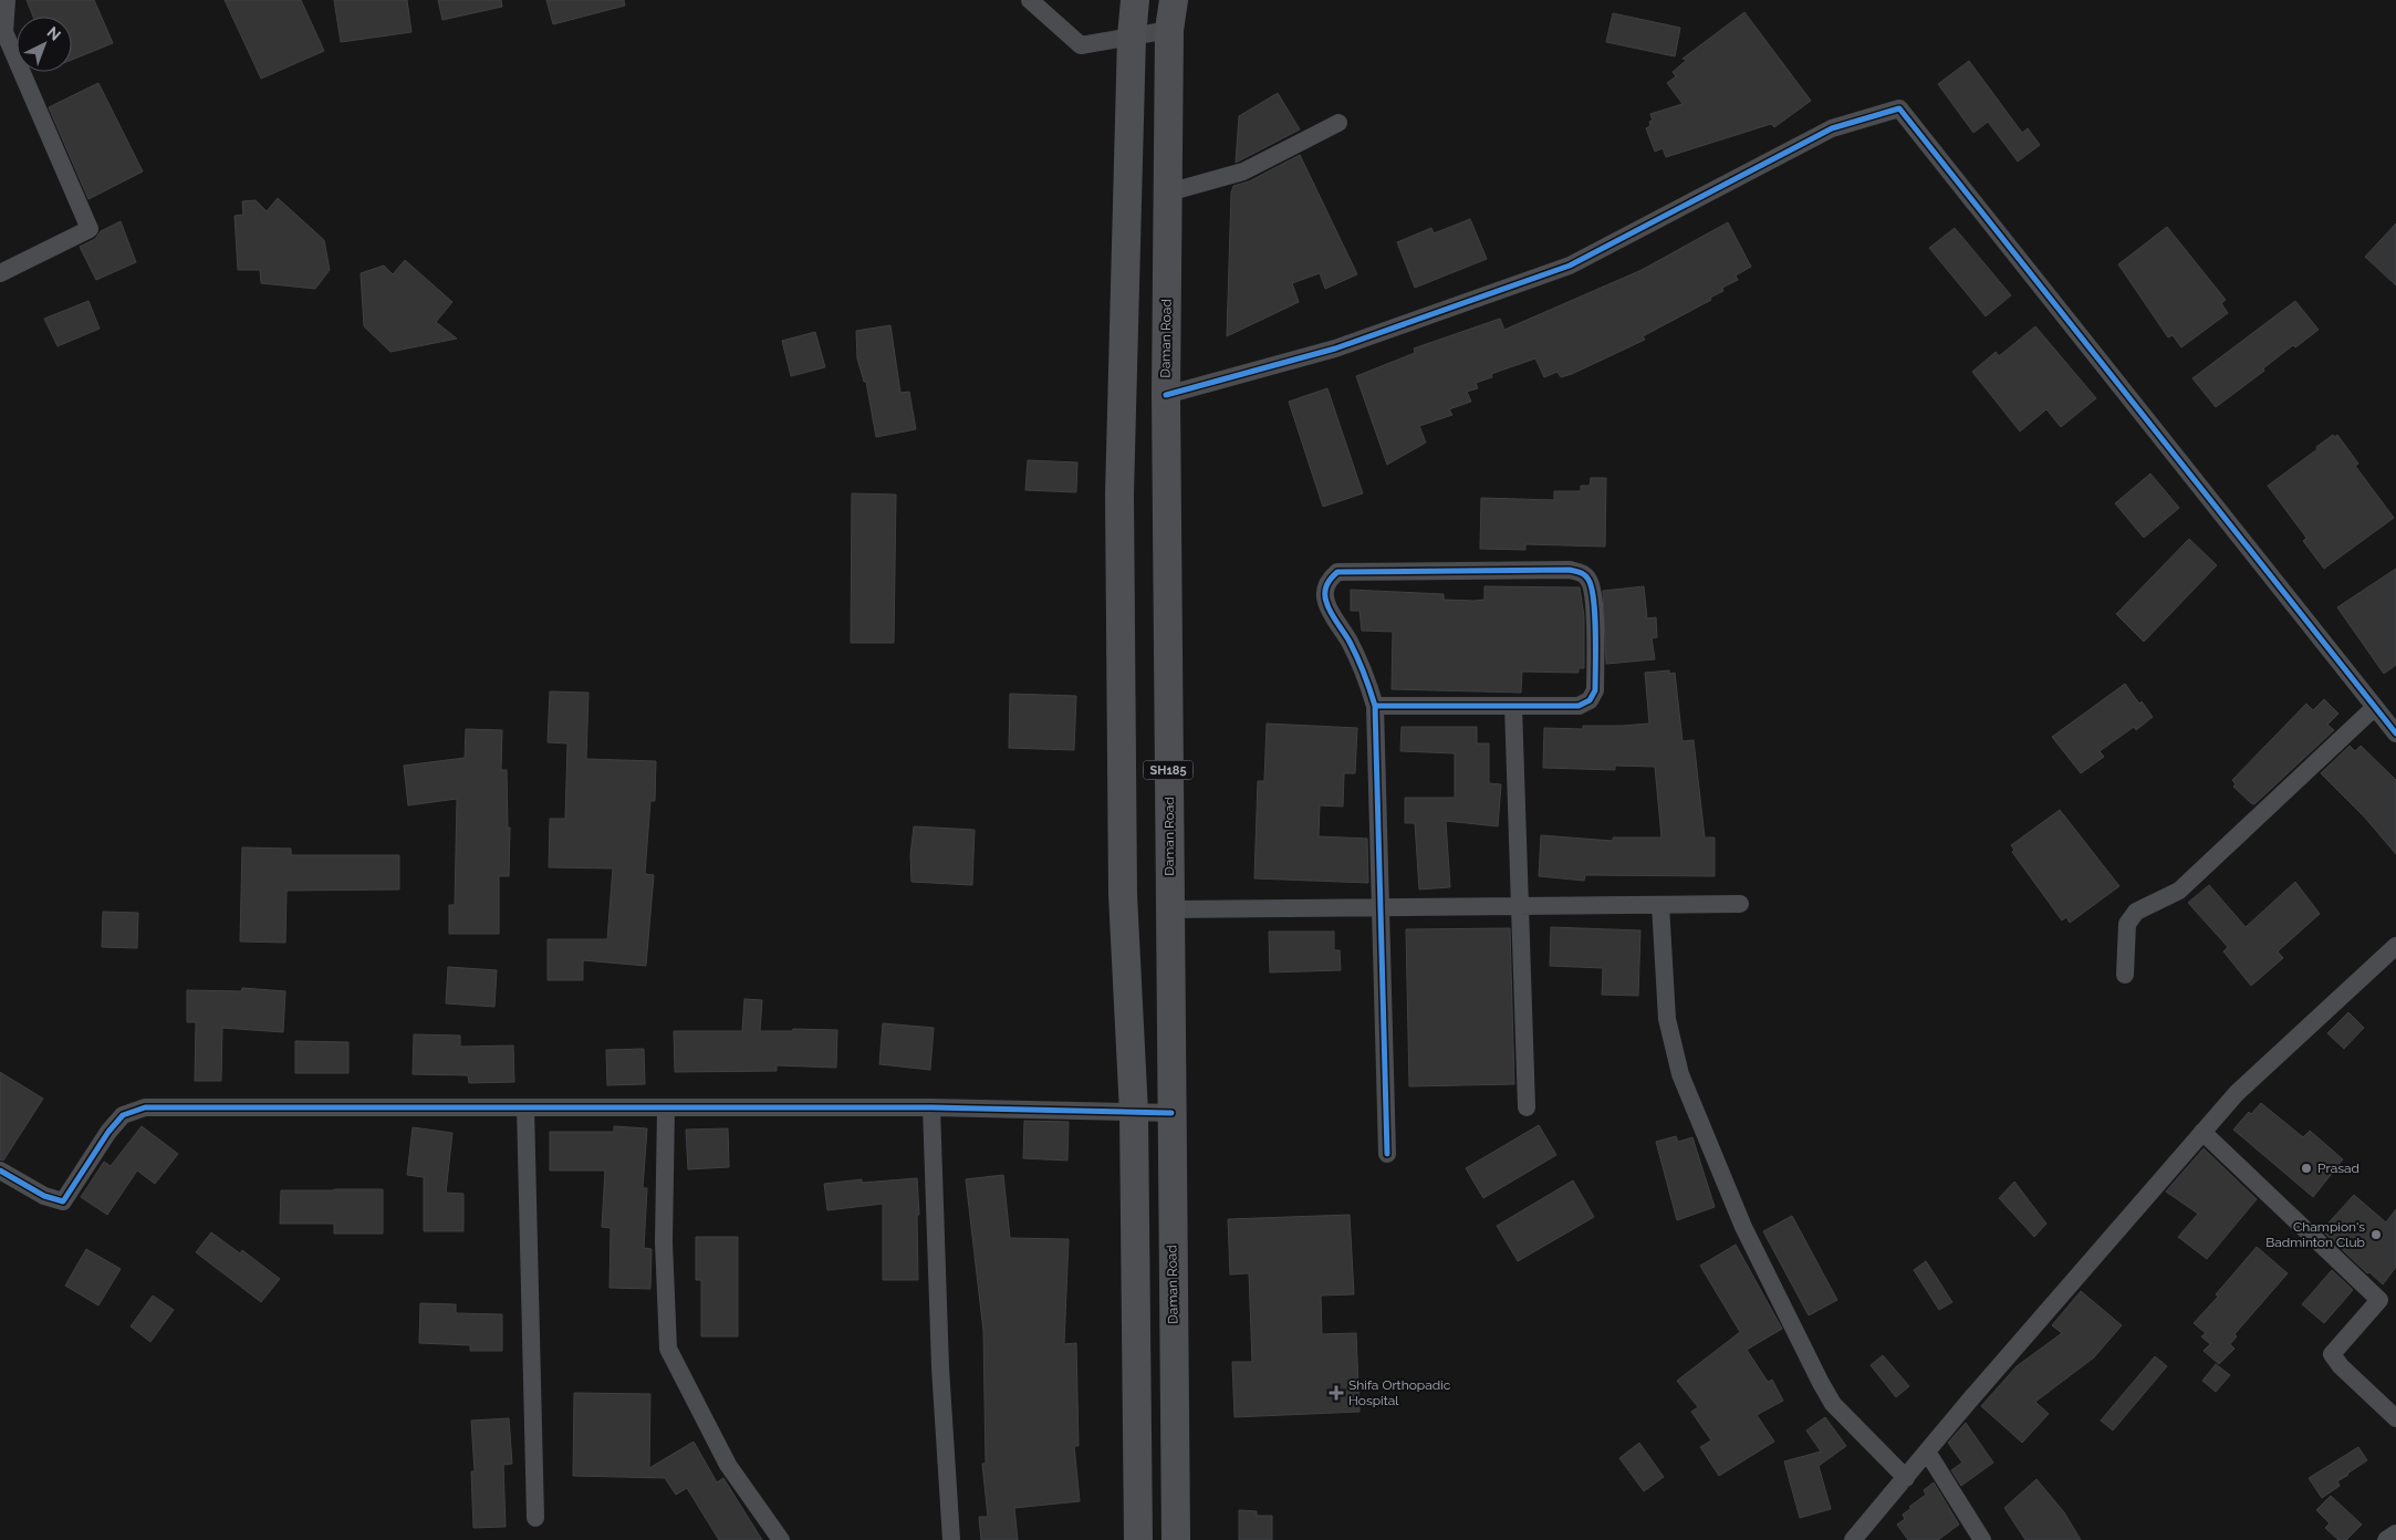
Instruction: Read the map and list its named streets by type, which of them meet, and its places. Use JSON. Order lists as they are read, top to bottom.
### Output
{
  "streets": {
    "main road": ["Daman Road", "SH185"]
  },
  "places": {
    "other": ["Prasad", "Champion's Badminton Club"],
    "health": ["Shifa Orthopadic Hospital"]
  },
  "north": "top right"
}
